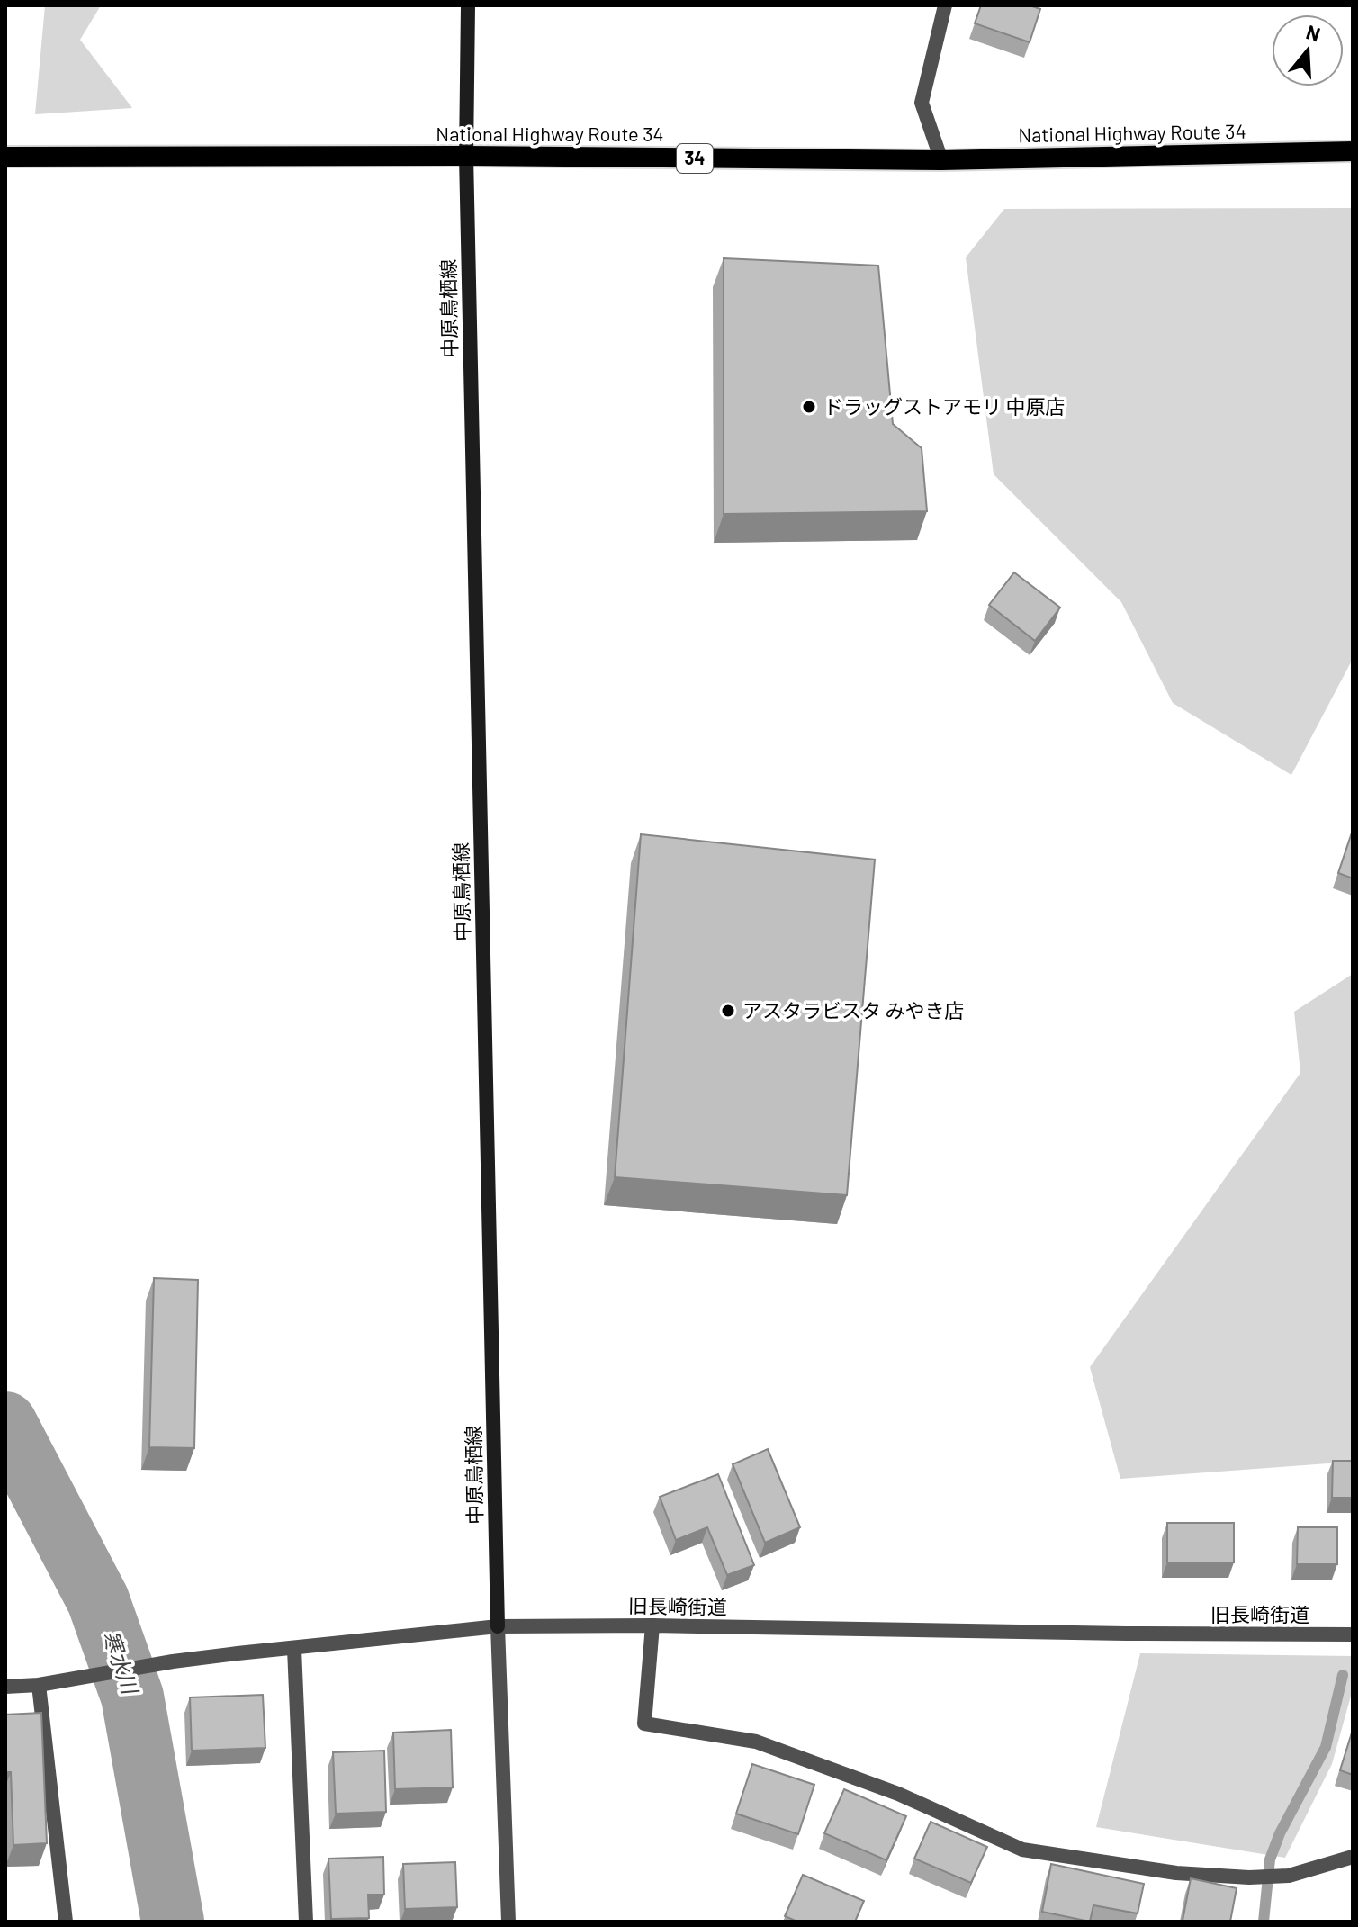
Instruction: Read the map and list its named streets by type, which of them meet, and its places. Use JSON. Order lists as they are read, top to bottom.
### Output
{
  "streets": {
    "highway": ["National Highway Route 34", "34"],
    "main road": ["中原鳥栖線"],
    "street": ["旧長崎街道"]
  },
  "crossings": [
    ["National Highway Route 34", "中原鳥栖線"],
    ["中原鳥栖線", "旧長崎街道"]
  ],
  "water": ["寒水川"],
  "places": ["ドラッグストアモリ 中原店", "アスタラビスタ みやき店"],
  "north": "top"
}
